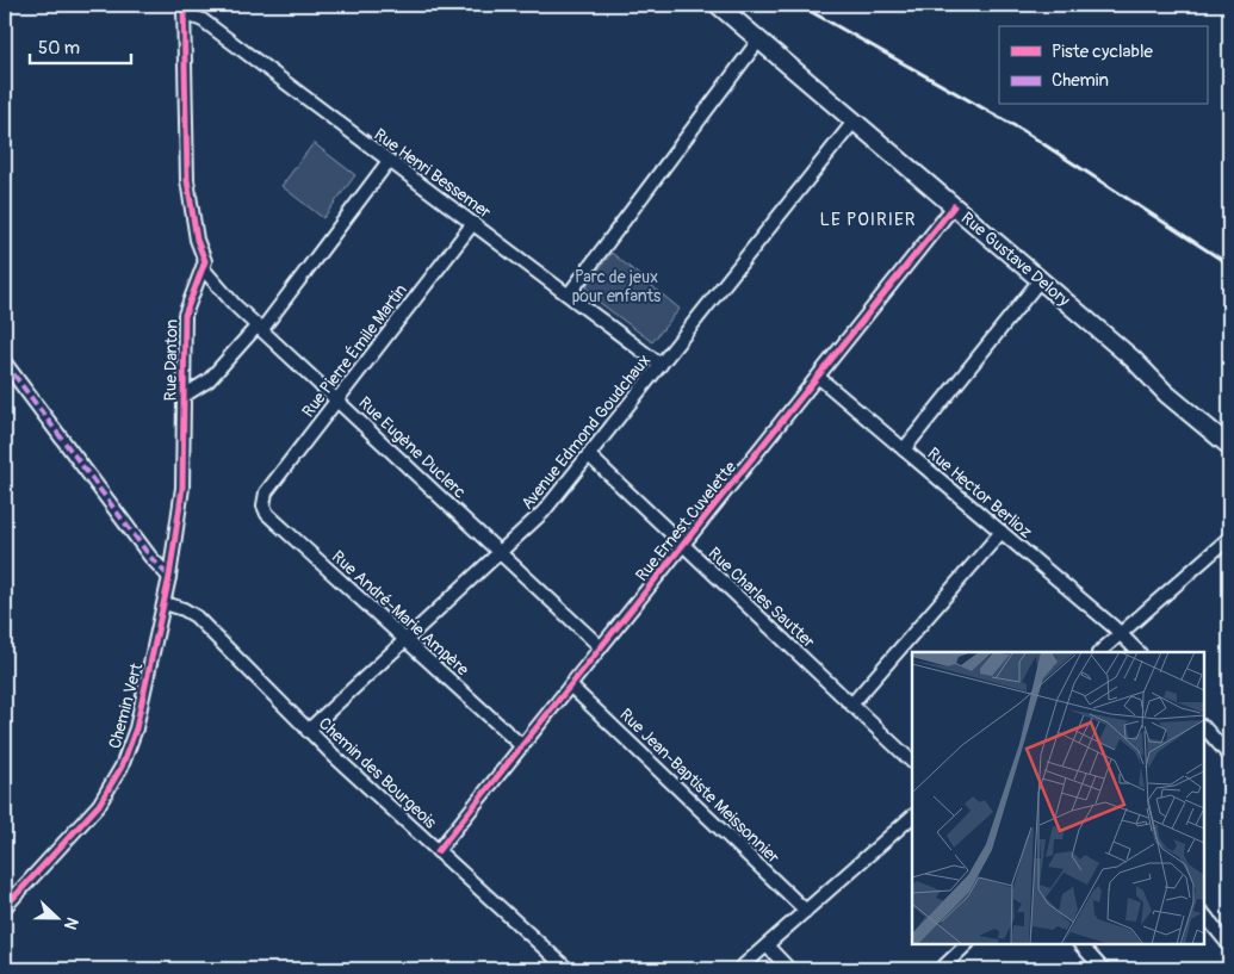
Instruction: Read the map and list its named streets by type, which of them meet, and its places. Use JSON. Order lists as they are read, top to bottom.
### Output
{
  "streets": {
    "street": [
      "Rue Henri Bessemer",
      "Rue Gustave Delory",
      "Rue Pierre Émile Martin",
      "Rue Danton",
      "Avenue Edmond Goudchaux",
      "Rue Eugène Duclerc",
      "Rue Hector Berlioz",
      "Rue Ernest Cuvelette",
      "Rue Charles Sautter",
      "Rue André-Marie Ampère",
      "Chemin Vert",
      "Chemin des Bourgeois",
      "Rue Jean-Baptiste Meissonnier"
    ]
  },
  "crossings": [
    ["Rue Henri Bessemer", "Rue Pierre Émile Martin"],
    ["Rue Henri Bessemer", "Avenue Edmond Goudchaux"],
    ["Rue Gustave Delory", "Avenue Edmond Goudchaux"],
    ["Rue Gustave Delory", "Rue Ernest Cuvelette"],
    ["Rue Pierre Émile Martin", "Rue Eugène Duclerc"],
    ["Rue Pierre Émile Martin", "Rue André-Marie Ampère"],
    ["Rue Danton", "Rue Eugène Duclerc"],
    ["Rue Danton", "Chemin Vert"],
    ["Avenue Edmond Goudchaux", "Rue Eugène Duclerc"],
    ["Avenue Edmond Goudchaux", "Rue Charles Sautter"],
    ["Avenue Edmond Goudchaux", "Rue André-Marie Ampère"],
    ["Avenue Edmond Goudchaux", "Chemin des Bourgeois"],
    ["Rue Eugène Duclerc", "Rue Ernest Cuvelette"],
    ["Rue Hector Berlioz", "Rue Ernest Cuvelette"],
    ["Rue Ernest Cuvelette", "Rue Charles Sautter"],
    ["Rue Ernest Cuvelette", "Rue André-Marie Ampère"],
    ["Rue Ernest Cuvelette", "Chemin des Bourgeois"],
    ["Rue Ernest Cuvelette", "Rue Jean-Baptiste Meissonnier"],
    ["Chemin Vert", "Chemin des Bourgeois"]
  ],
  "districts": ["LE POIRIER"],
  "parks": ["Parc de jeux pour enfants"],
  "legend": ["Piste cyclable", "Chemin"],
  "scale_bar": "50 m",
  "north": "right"
}
